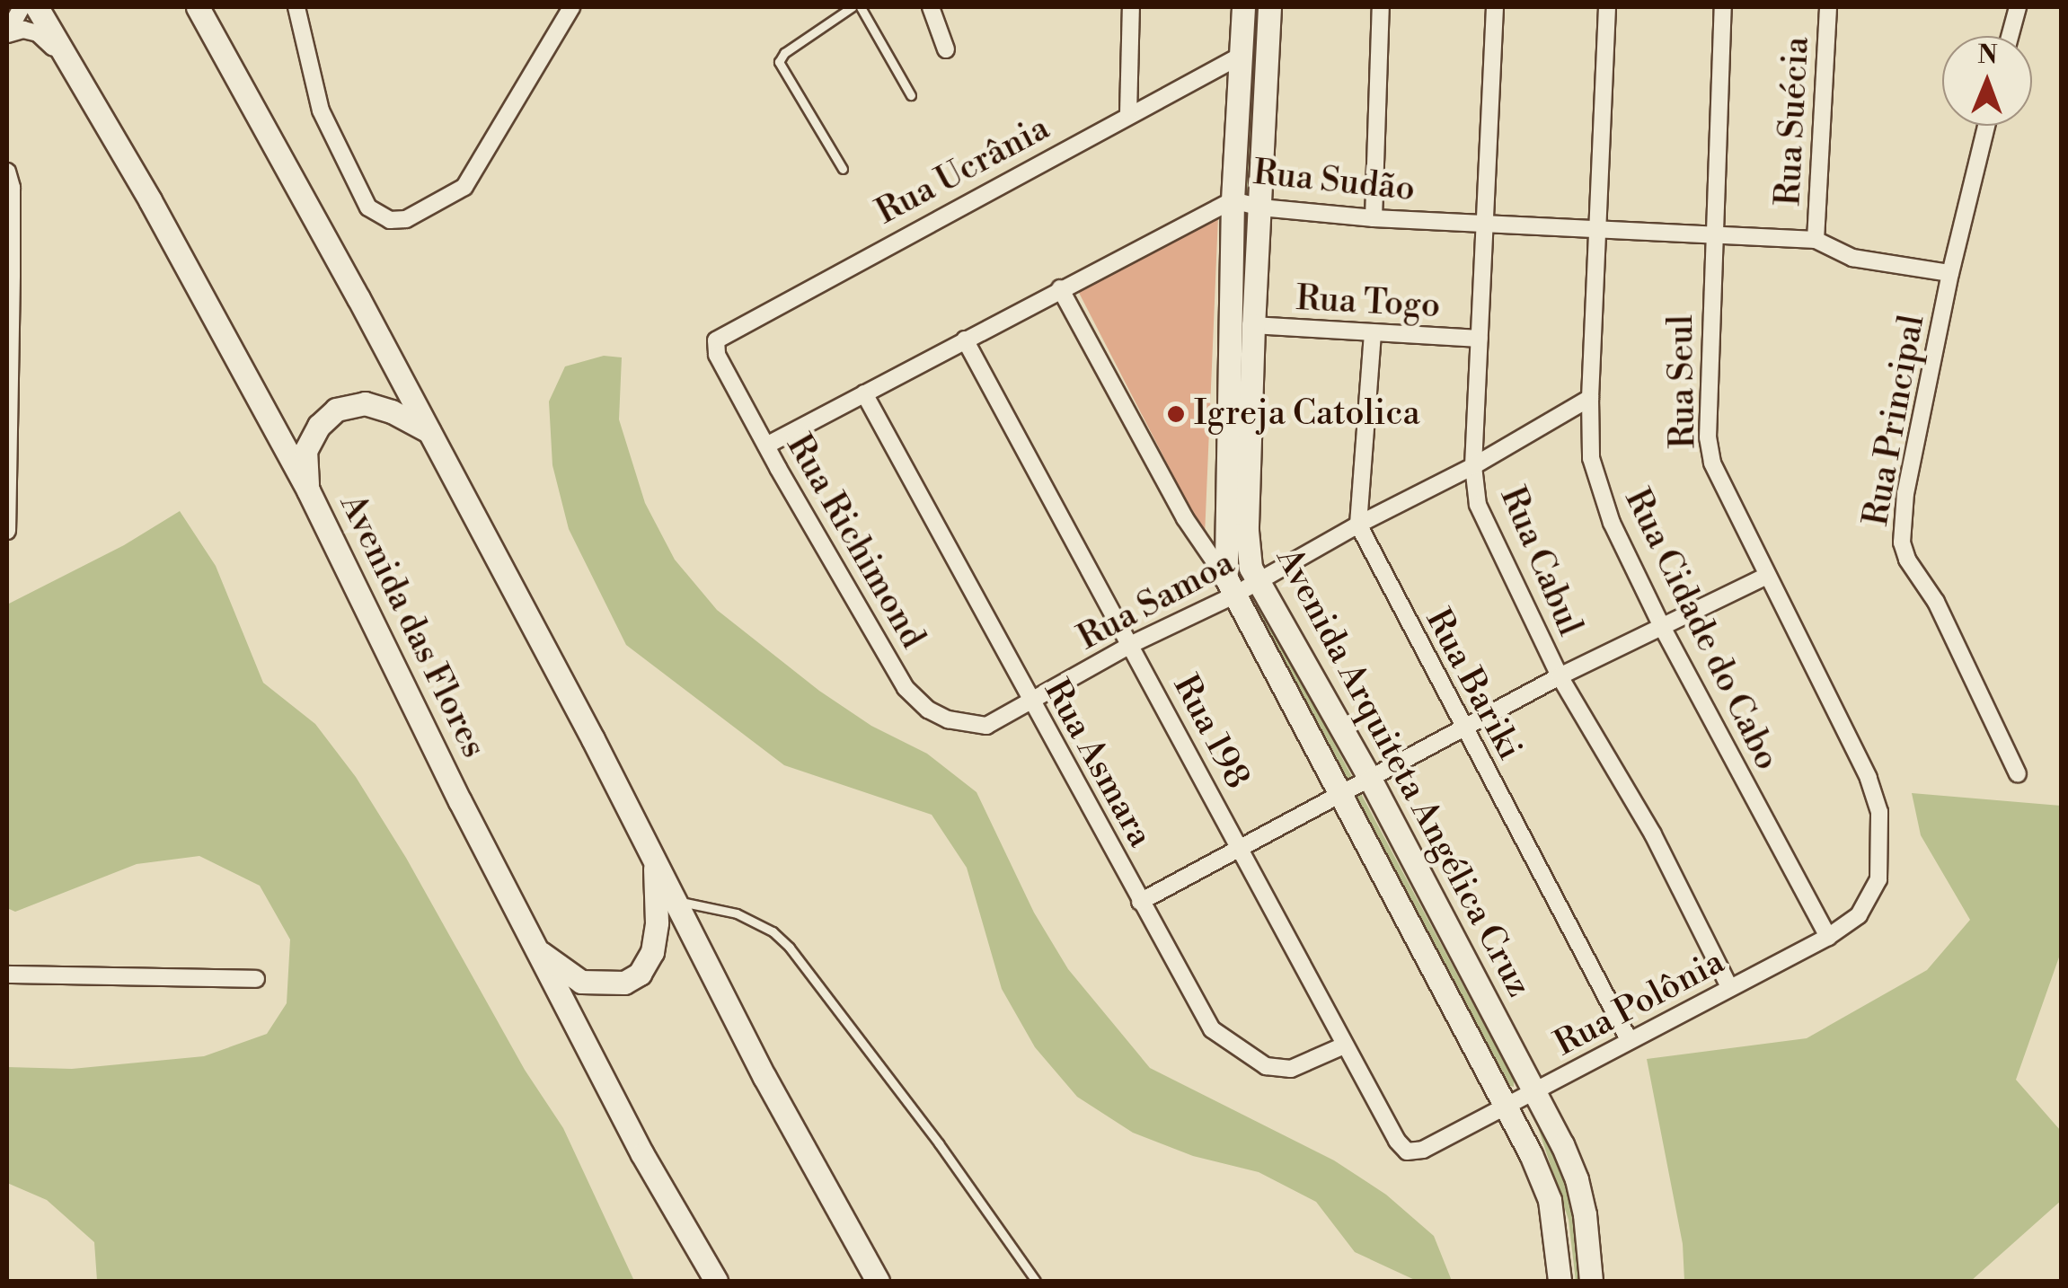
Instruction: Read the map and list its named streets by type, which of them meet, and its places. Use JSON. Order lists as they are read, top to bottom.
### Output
{
  "streets": {
    "main road": ["Avenida das Flores", "Avenida Arquiteta Angélica Cruz"],
    "street": [
      "Rua Suécia",
      "Rua Ucrânia",
      "Rua Sudão",
      "Rua Togo",
      "Rua Seul",
      "Rua Principal",
      "Rua Richimond",
      "Rua Cabul",
      "Rua Samoa",
      "Rua Cidade do Cabo",
      "Rua Bariki",
      "Rua 198",
      "Rua Asmara",
      "Rua Polônia"
    ]
  },
  "crossings": [
    ["Rua Suécia", "Rua Sudão"],
    ["Rua Ucrânia", "Rua Richimond"],
    ["Rua Ucrânia", "Avenida Arquiteta Angélica Cruz"],
    ["Rua Sudão", "Rua Seul"],
    ["Rua Sudão", "Rua Principal"],
    ["Rua Sudão", "Rua Richimond"],
    ["Rua Sudão", "Rua Cabul"],
    ["Rua Sudão", "Rua Cidade do Cabo"],
    ["Rua Sudão", "Rua 198"],
    ["Rua Sudão", "Rua Asmara"],
    ["Rua Sudão", "Avenida Arquiteta Angélica Cruz"],
    ["Rua Togo", "Rua Cabul"],
    ["Rua Togo", "Avenida Arquiteta Angélica Cruz"],
    ["Rua Seul", "Rua Polônia"],
    ["Rua Richimond", "Rua Samoa"],
    ["Rua Cabul", "Rua Samoa"],
    ["Rua Cabul", "Rua Polônia"],
    ["Rua Samoa", "Rua Cidade do Cabo"],
    ["Rua Samoa", "Rua Bariki"],
    ["Rua Samoa", "Rua 198"],
    ["Rua Samoa", "Rua Asmara"],
    ["Rua Samoa", "Avenida Arquiteta Angélica Cruz"],
    ["Rua Cidade do Cabo", "Rua Polônia"],
    ["Rua Bariki", "Rua Polônia"],
    ["Rua 198", "Rua Asmara"],
    ["Rua 198", "Rua Polônia"],
    ["Avenida Arquiteta Angélica Cruz", "Rua Polônia"]
  ],
  "places": ["Igreja Catolica"],
  "north": "top"
}
